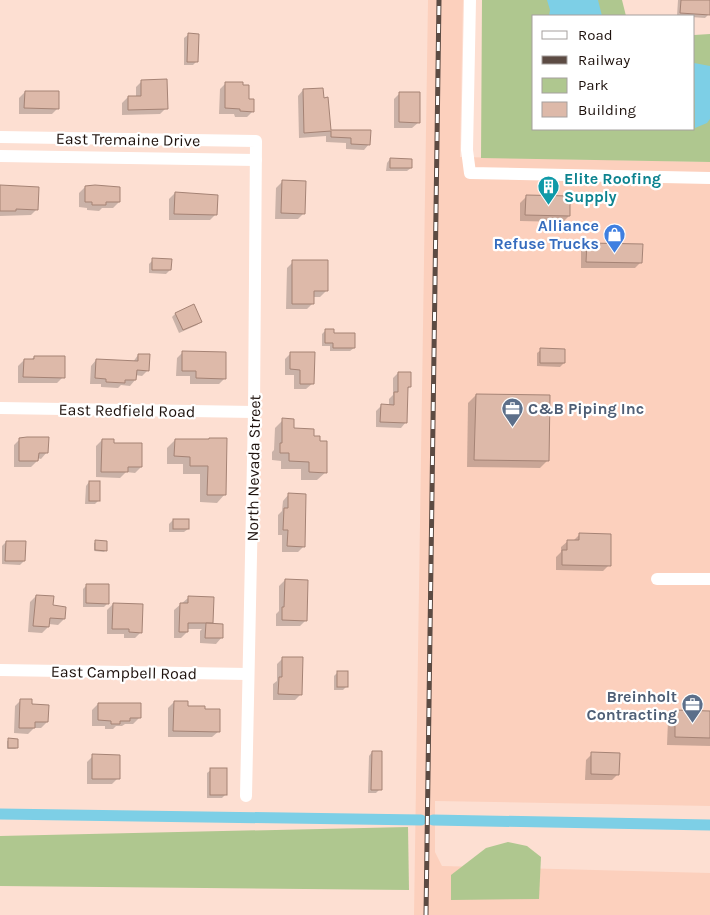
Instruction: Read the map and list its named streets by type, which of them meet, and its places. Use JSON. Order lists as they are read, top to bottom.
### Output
{
  "streets": {
    "street": [
      "East Tremaine Drive",
      "East Redfield Road",
      "North Nevada Street",
      "East Campbell Road"
    ]
  },
  "crossings": [
    ["East Tremaine Drive", "North Nevada Street"],
    ["East Redfield Road", "North Nevada Street"],
    ["North Nevada Street", "East Campbell Road"]
  ],
  "places": {
    "building": ["Elite Roofing Supply"],
    "shop": ["Alliance Refuse Trucks"],
    "office": ["C&B Piping Inc", "Breinholt Contracting"]
  },
  "legend": [
    "Road",
    "Railway",
    "Park",
    "Building"
  ]
}
